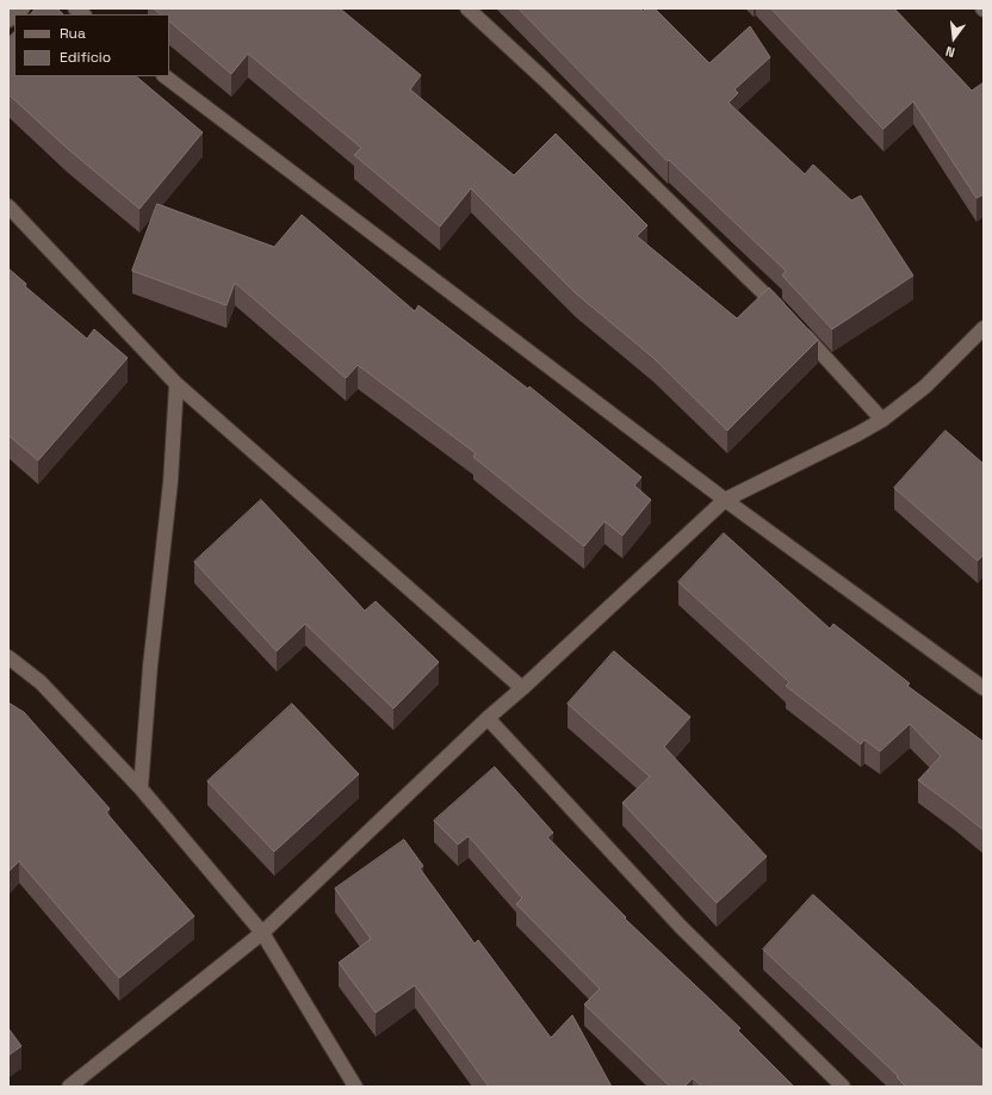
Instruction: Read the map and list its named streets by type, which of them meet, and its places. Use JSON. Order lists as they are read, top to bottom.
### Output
{
  "legend": ["Rua", "Edifício"],
  "north": "bottom"
}
